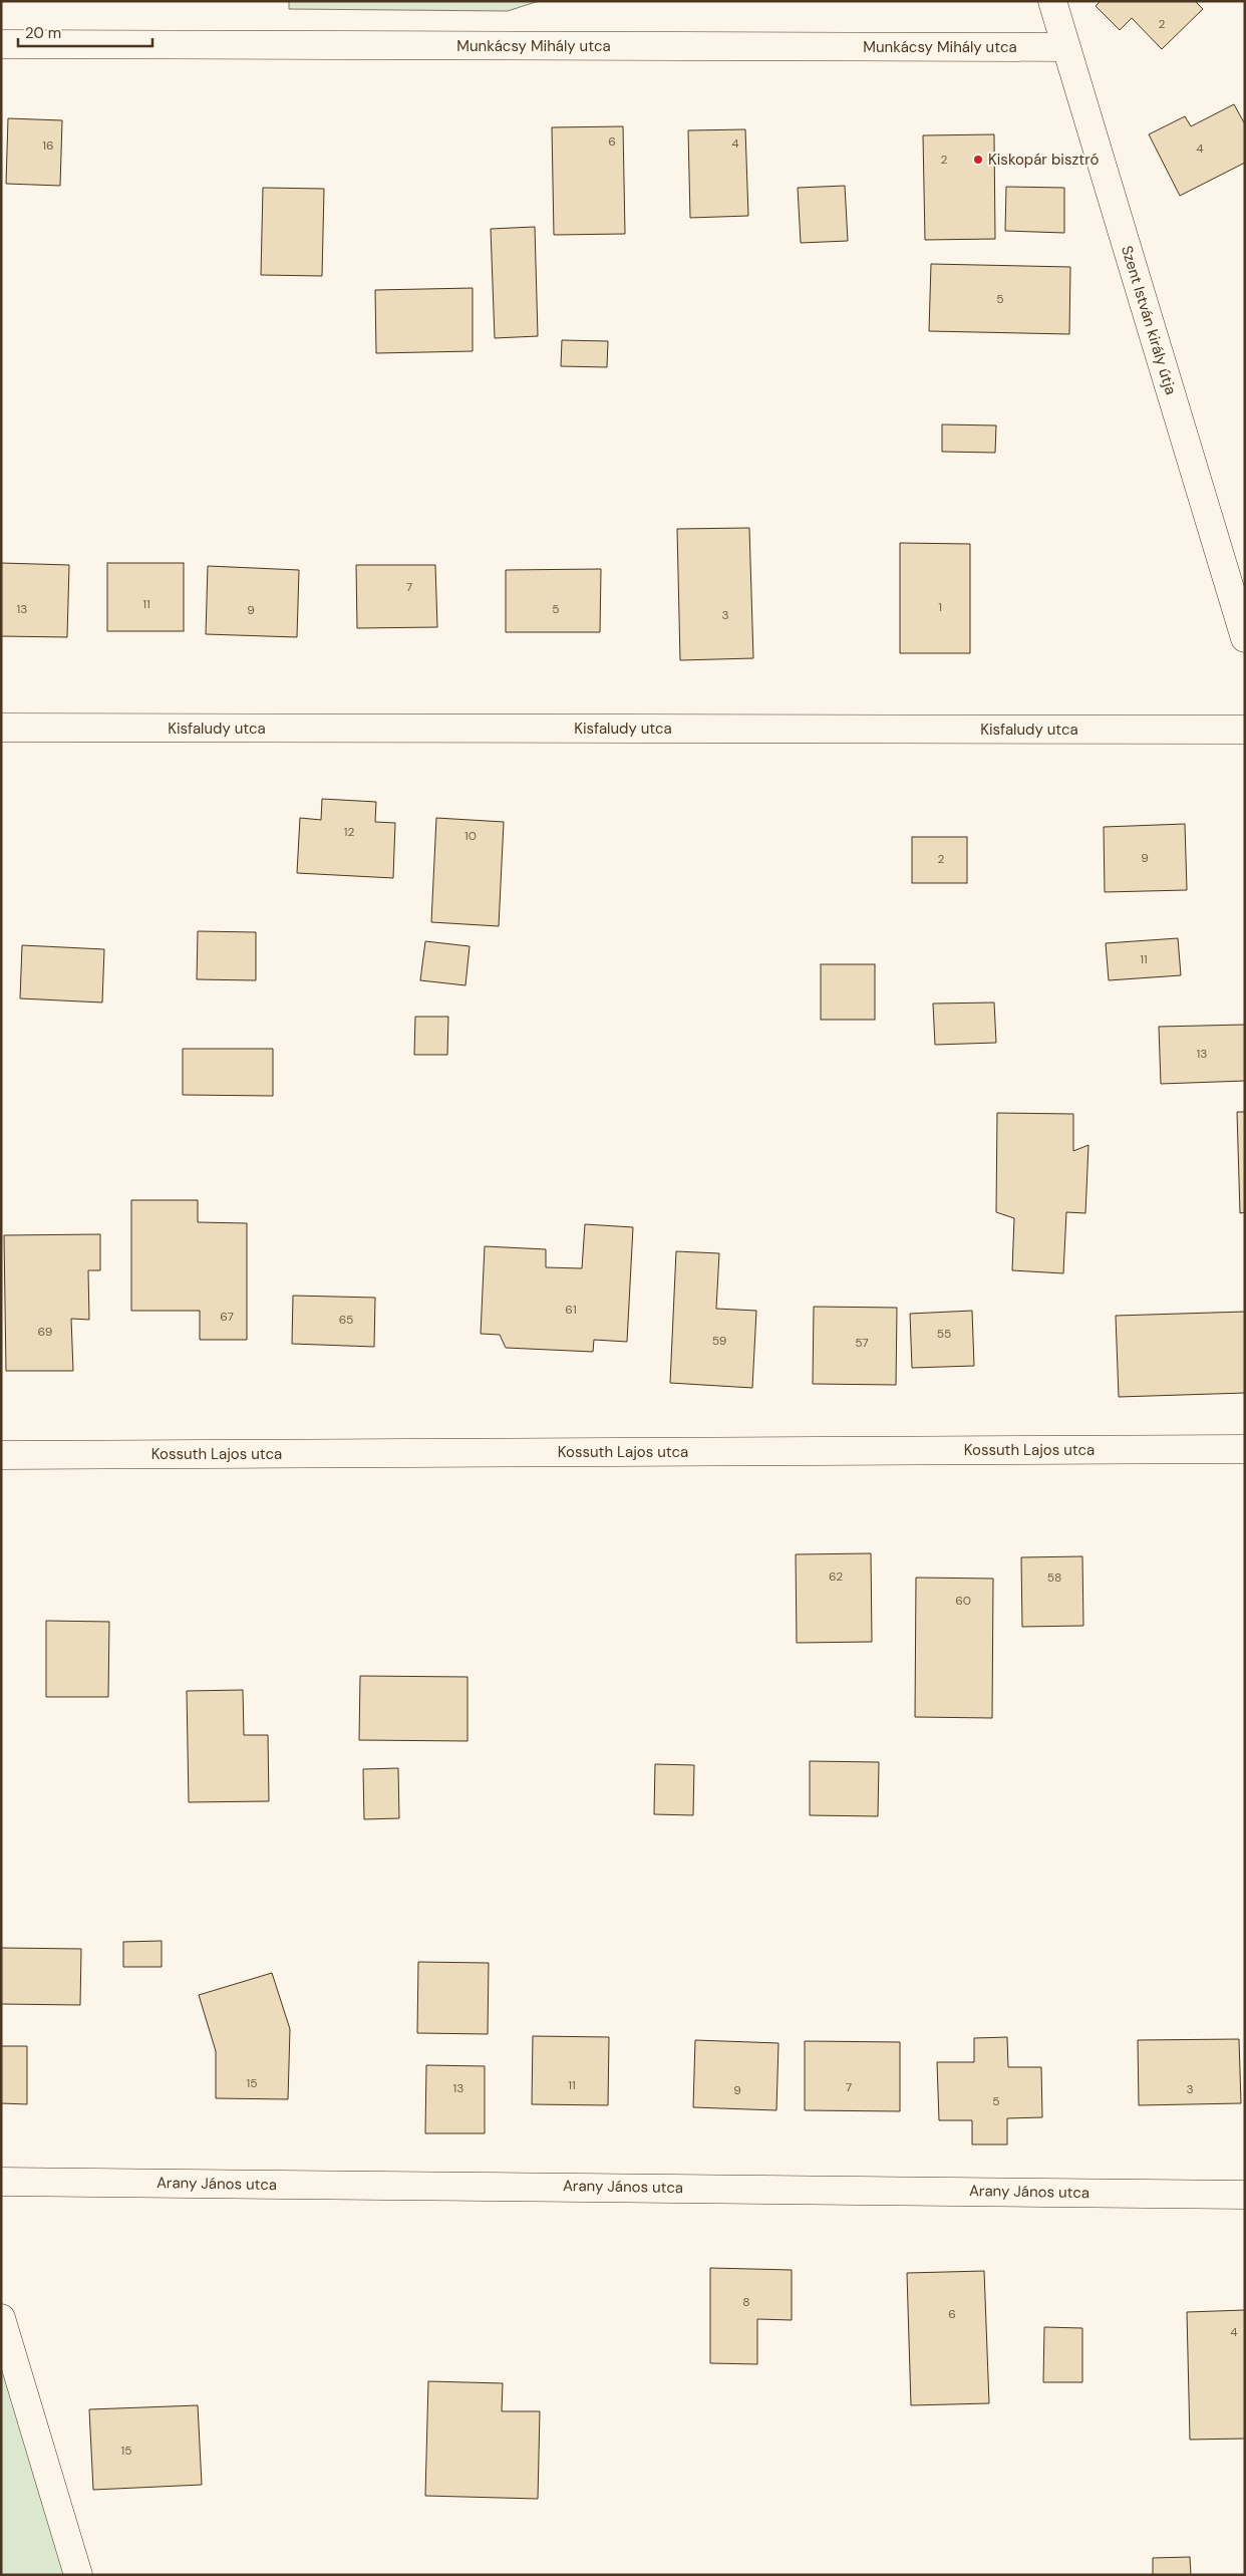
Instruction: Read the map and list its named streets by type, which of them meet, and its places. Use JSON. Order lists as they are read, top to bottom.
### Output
{
  "streets": {
    "street": [
      "Munkácsy Mihály utca",
      "Szent István király útja",
      "Kisfaludy utca",
      "Kossuth Lajos utca",
      "Arany János utca"
    ]
  },
  "crossings": [
    ["Munkácsy Mihály utca", "Szent István király útja"]
  ],
  "places": ["Kiskopár bisztró"],
  "house_numbers": [
    "2",
    "6",
    "4",
    "16",
    "4",
    "2",
    "5",
    "7",
    "11",
    "1",
    "13",
    "5",
    "9",
    "3",
    "12",
    "10",
    "9",
    "2",
    "11",
    "13",
    "61",
    "67",
    "65",
    "69",
    "55",
    "59",
    "57",
    "62",
    "58",
    "60",
    "15",
    "11",
    "7",
    "13",
    "3",
    "9",
    "5",
    "8",
    "6",
    "4",
    "15"
  ],
  "scale_bar": "20 m"
}
